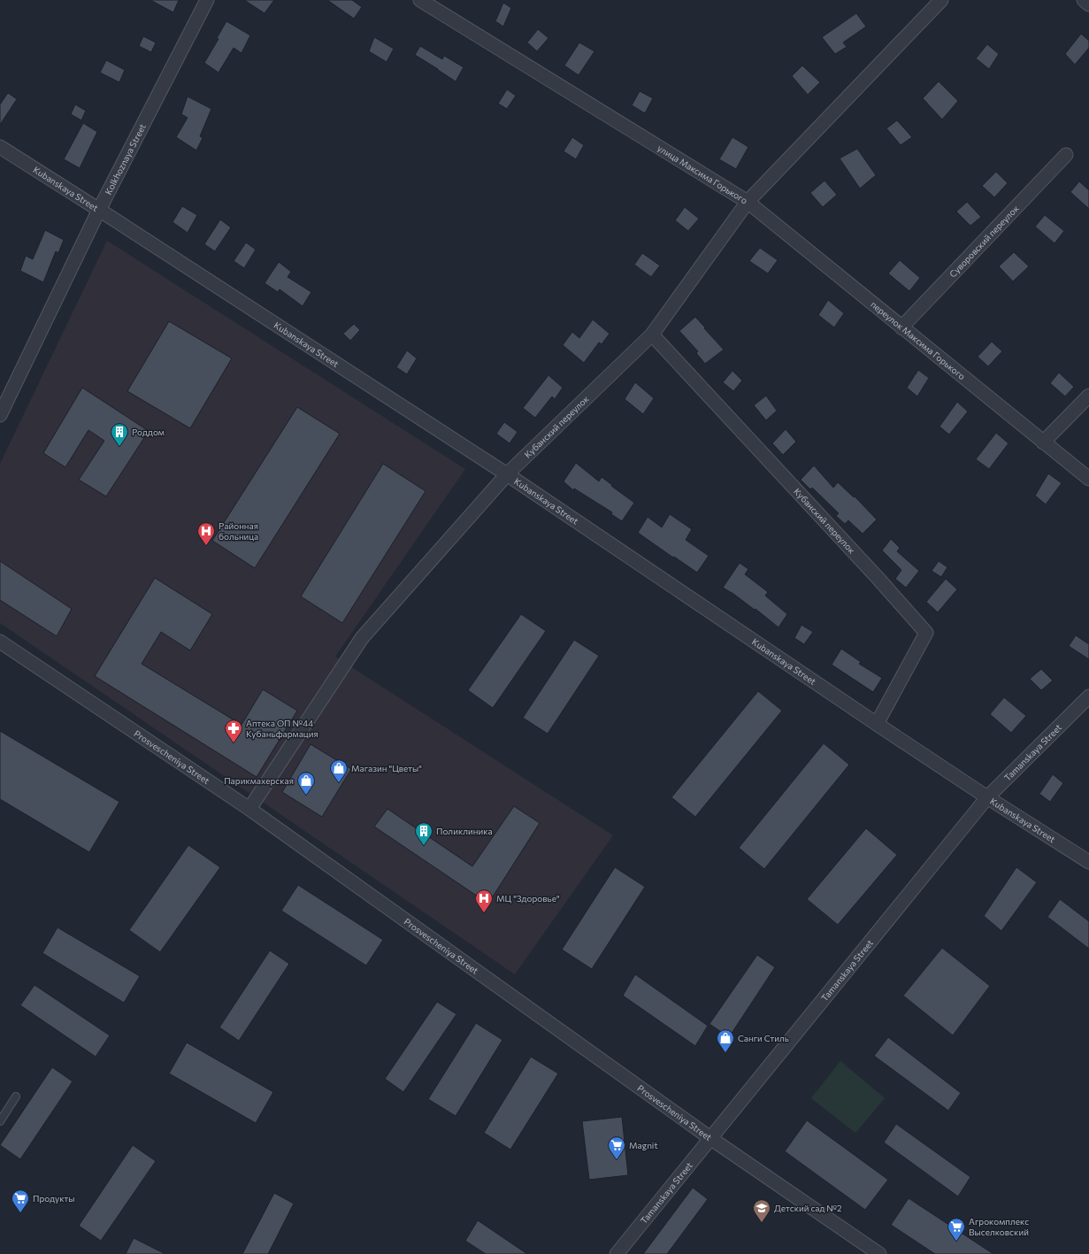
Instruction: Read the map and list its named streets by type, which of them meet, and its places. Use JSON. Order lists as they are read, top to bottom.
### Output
{
  "streets": {
    "street": [
      "Kolkhoznaya Street",
      "улица Максима Горького",
      "Kubanskaya Street",
      "Суворовский переулок",
      "переулок Максима Горького",
      "Кубанский переулок",
      "Tamanskaya Street",
      "Prosvescheniya Street"
    ]
  },
  "crossings": [
    ["Kolkhoznaya Street", "Kubanskaya Street"],
    ["улица Максима Горького", "переулок Максима Горького"],
    ["улица Максима Горького", "Кубанский переулок"],
    ["Kubanskaya Street", "Кубанский переулок"],
    ["Kubanskaya Street", "Tamanskaya Street"],
    ["Суворовский переулок", "переулок Максима Горького"],
    ["переулок Максима Горького", "Кубанский переулок"],
    ["Кубанский переулок", "Prosvescheniya Street"],
    ["Tamanskaya Street", "Prosvescheniya Street"]
  ],
  "places": {
    "building": ["Роддом", "Поликлиника"],
    "hospital": ["Районная больница", "МЦ \"Здоровье\""],
    "pharmacy": ["Аптека ОП №44 Кубаньфармация"],
    "shop": ["Магазин \"Цветы\"", "Парикмахерская", "Санги Стиль"],
    "supermarket": ["Magnit", "Продукты", "Агрокомплекс Выселковский"],
    "school or university": ["Детский сад №2"]
  }
}
